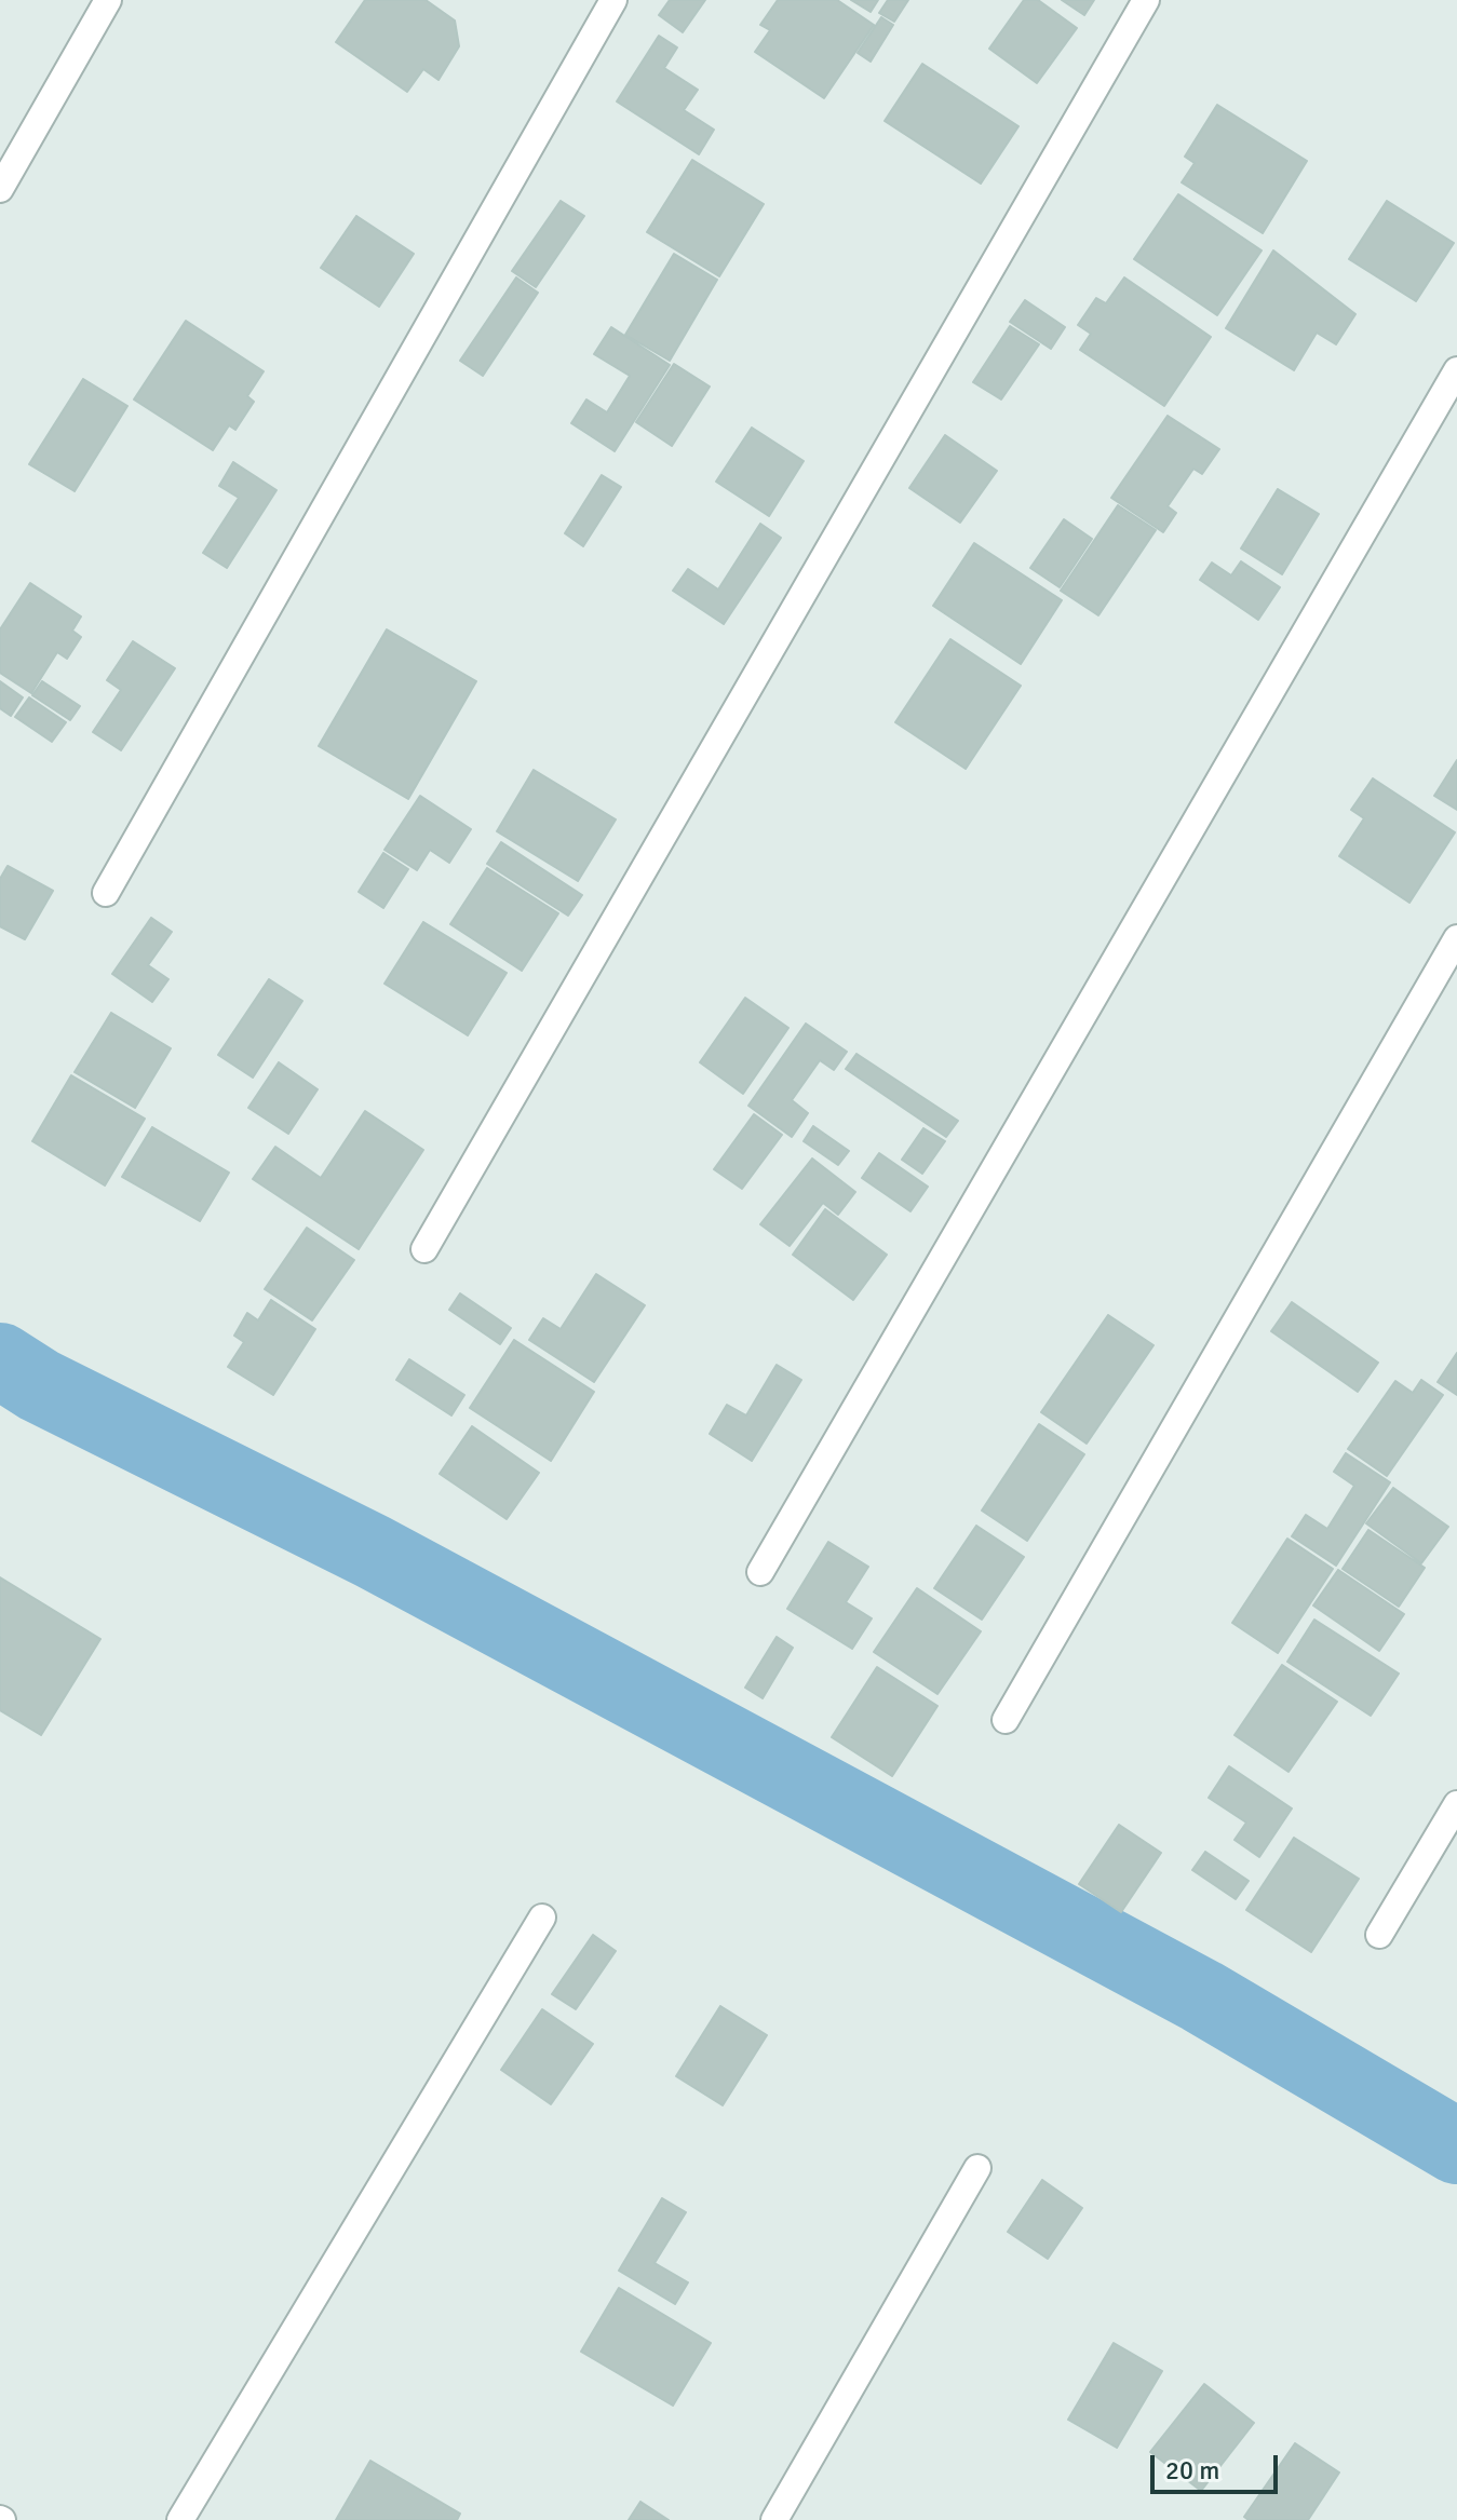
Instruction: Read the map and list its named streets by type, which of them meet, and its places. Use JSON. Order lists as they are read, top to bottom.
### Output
{
  "scale_bar": "20 m"
}
